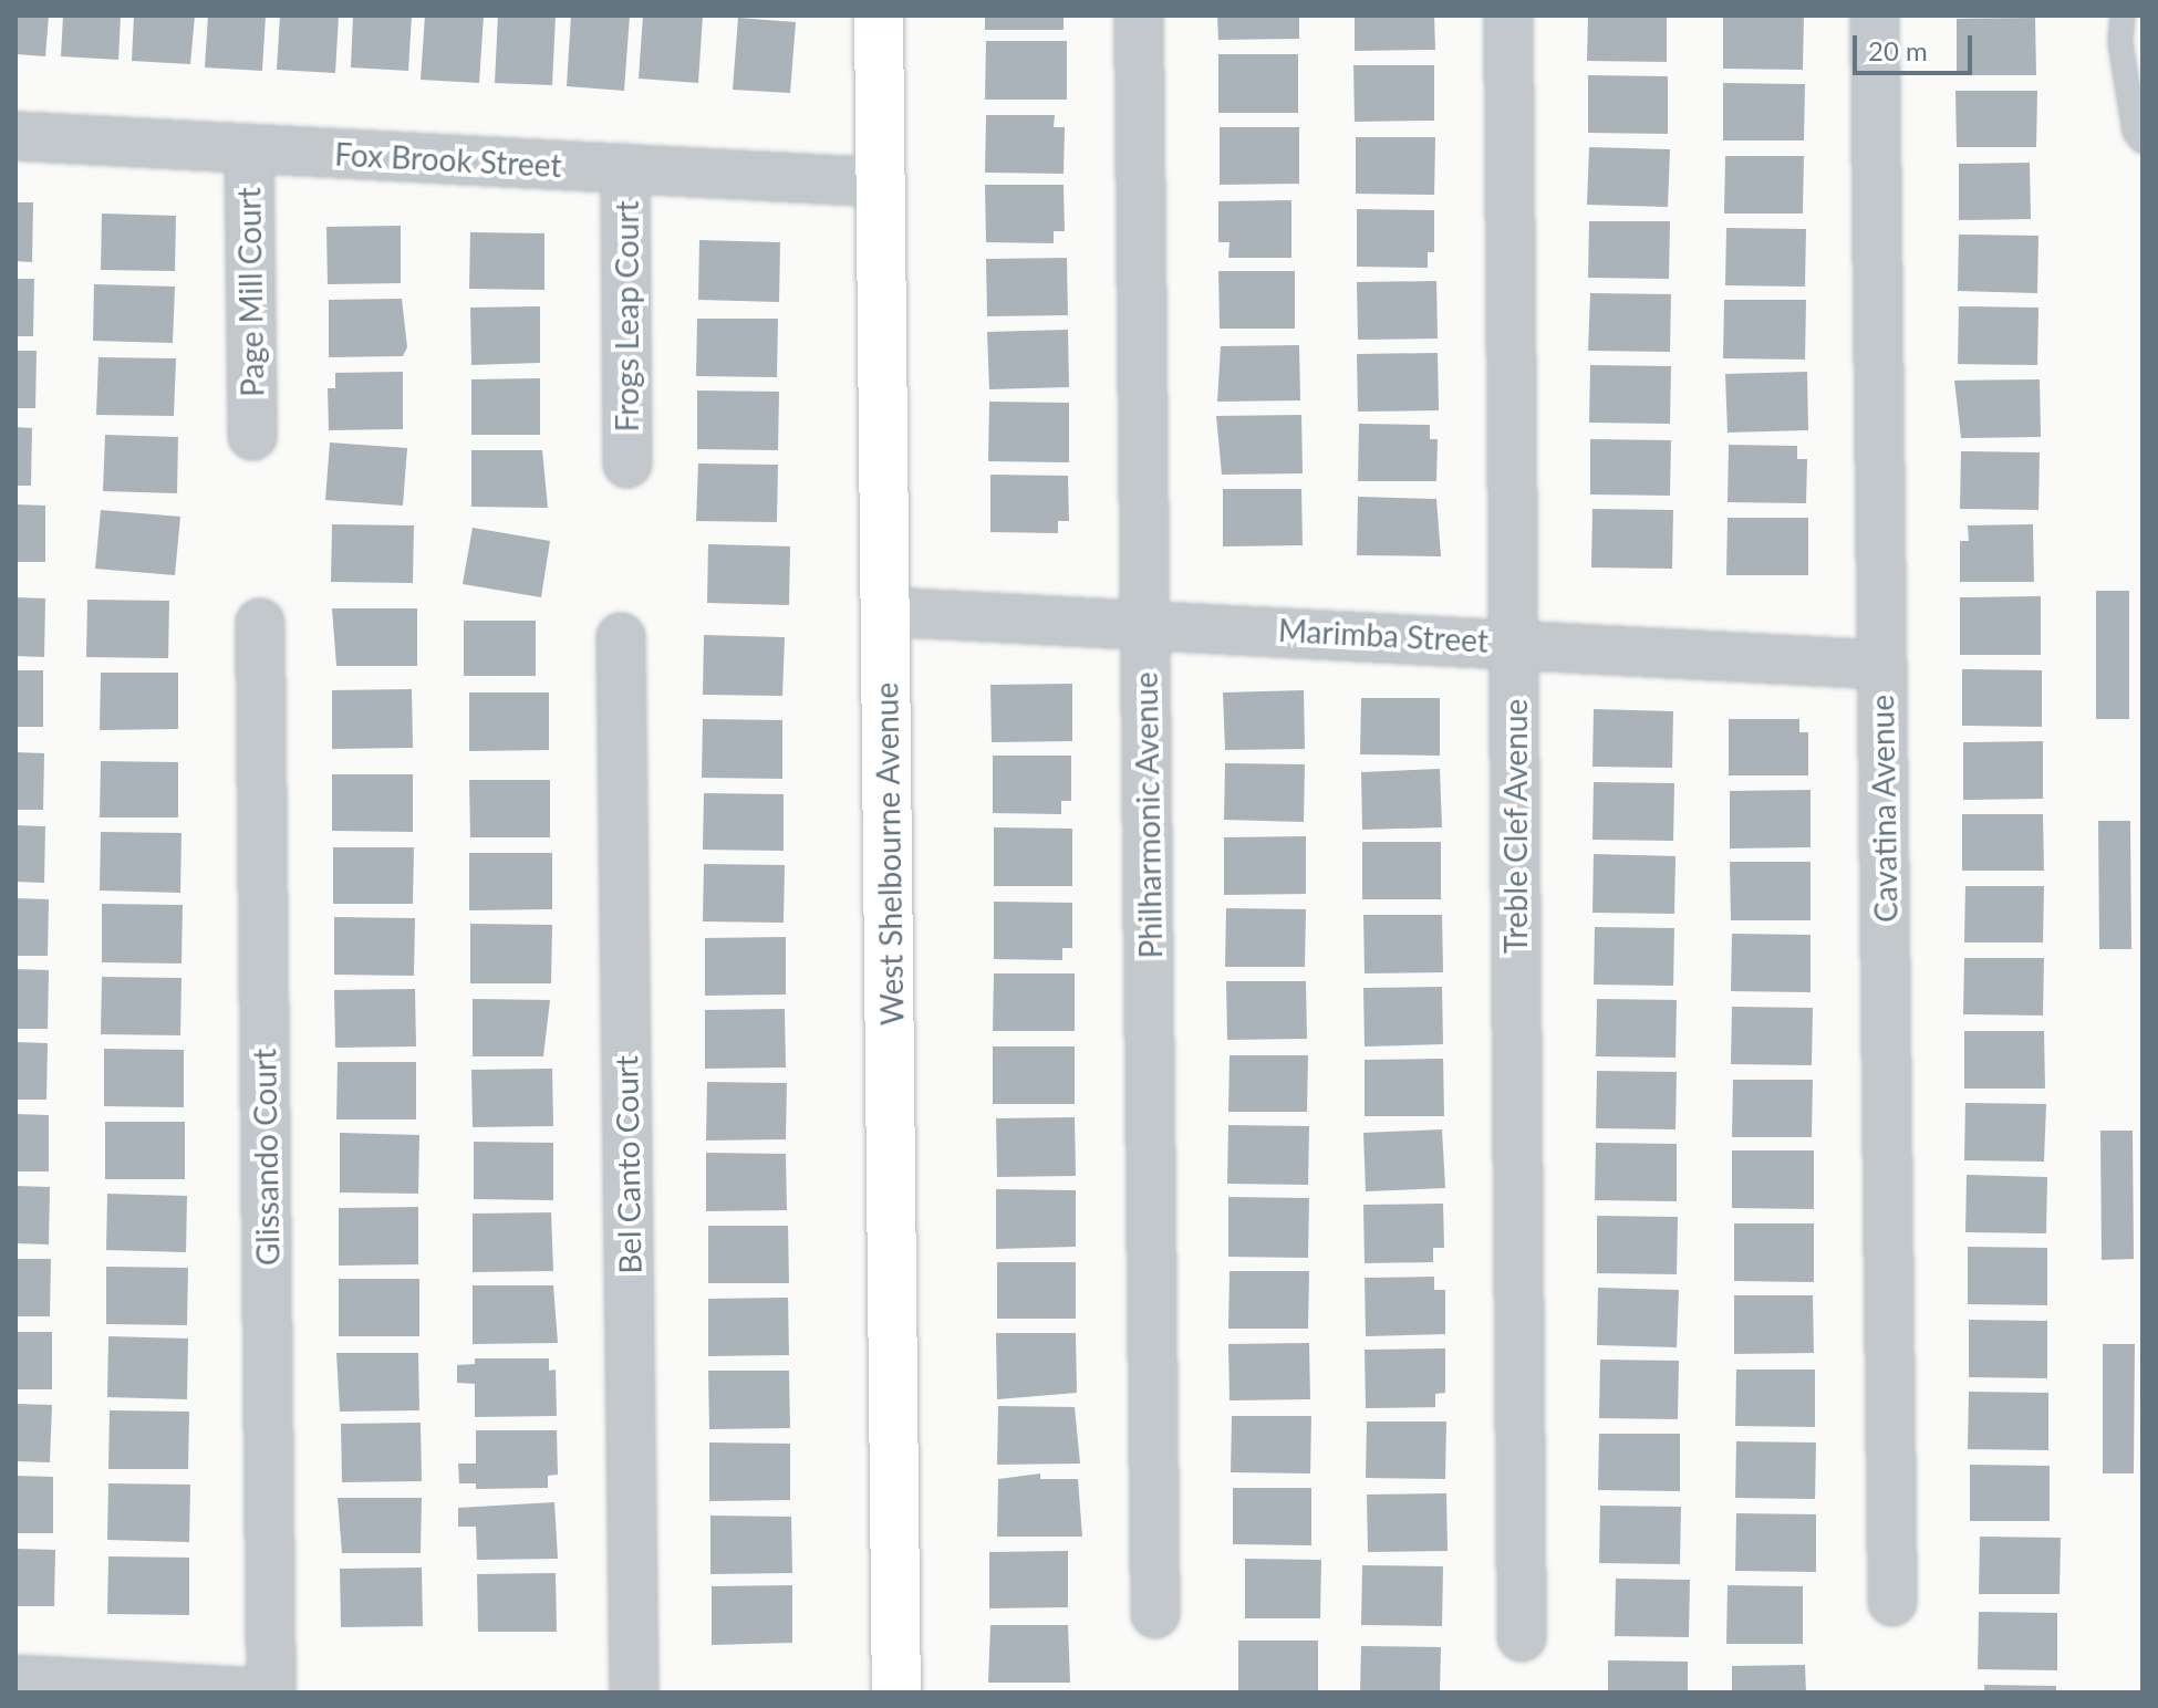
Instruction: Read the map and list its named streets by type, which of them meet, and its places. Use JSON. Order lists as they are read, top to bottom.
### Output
{
  "streets": {
    "street": [
      "Fox Brook Street",
      "Page Mill Court",
      "Frogs Leap Court",
      "Marimba Street",
      "Cavatina Avenue",
      "Philharmonic Avenue",
      "Treble Clef Avenue",
      "West Shelbourne Avenue",
      "Glissando Court",
      "Bel Canto Court"
    ]
  },
  "crossings": [
    ["Fox Brook Street", "Page Mill Court"],
    ["Fox Brook Street", "Frogs Leap Court"],
    ["Fox Brook Street", "West Shelbourne Avenue"],
    ["Marimba Street", "Cavatina Avenue"],
    ["Marimba Street", "Philharmonic Avenue"],
    ["Marimba Street", "Treble Clef Avenue"],
    ["Marimba Street", "West Shelbourne Avenue"]
  ],
  "scale_bar": "20 m"
}
